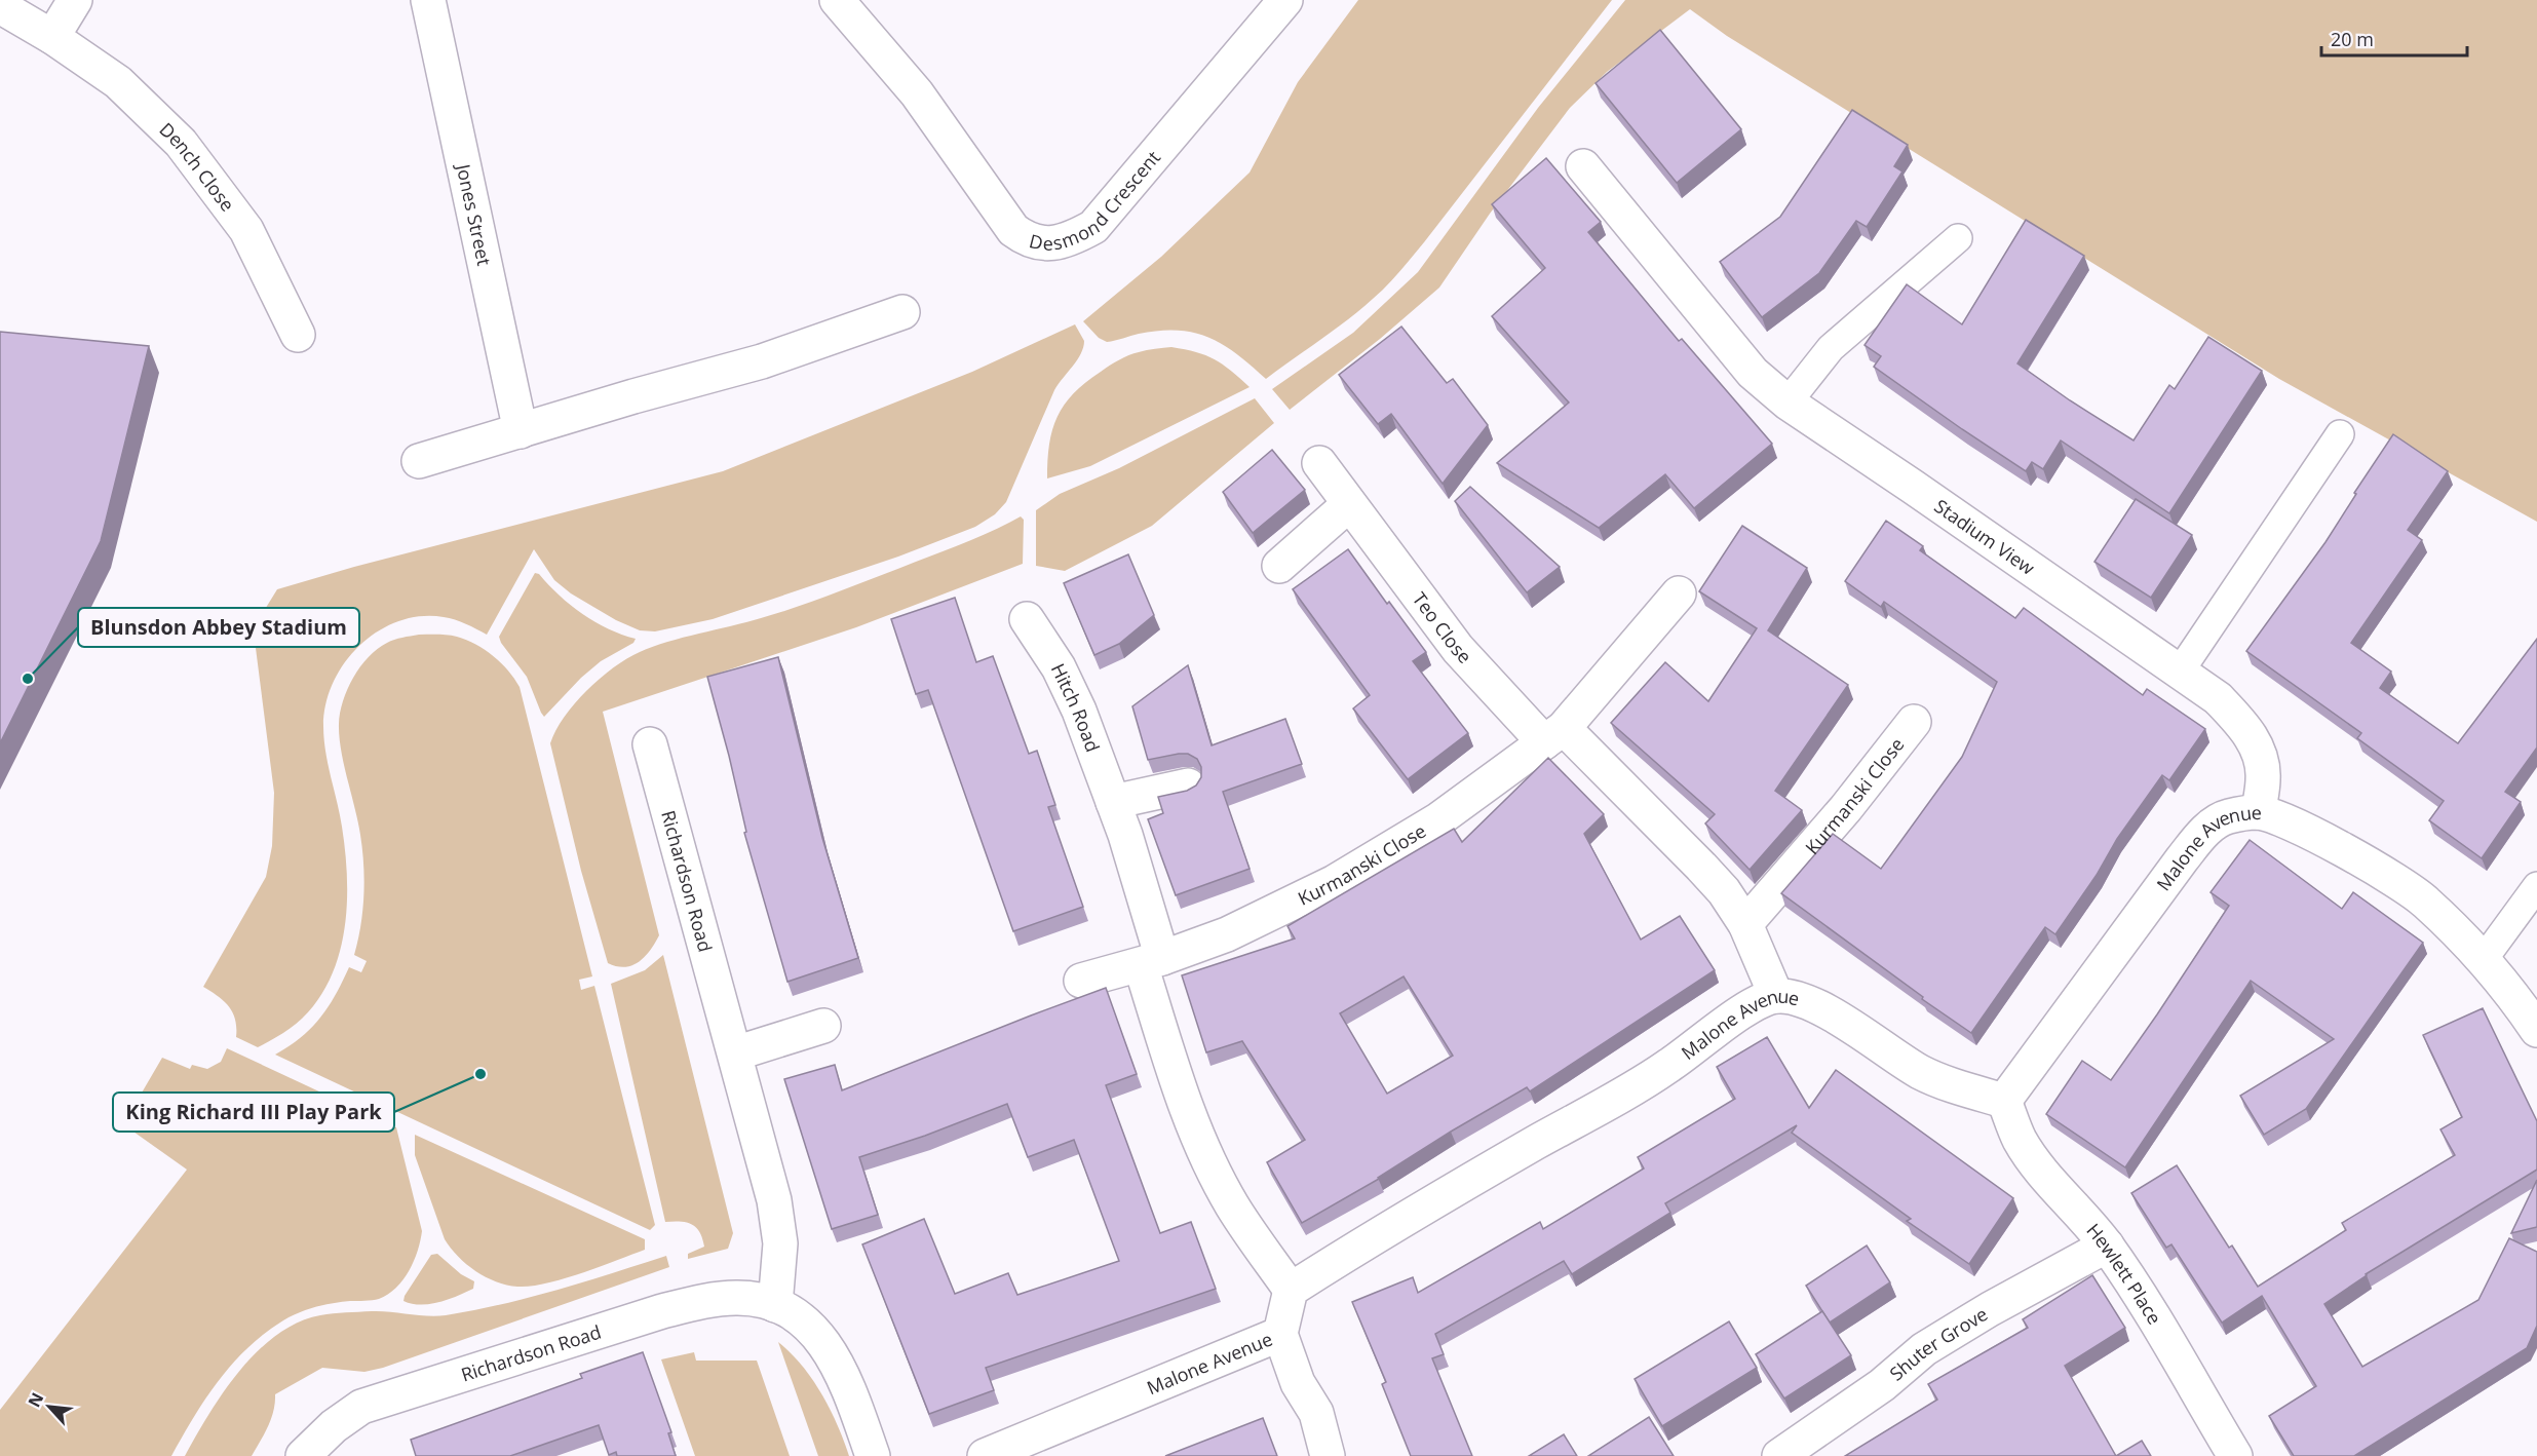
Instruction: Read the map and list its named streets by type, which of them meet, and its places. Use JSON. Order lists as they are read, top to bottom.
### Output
{
  "streets": {
    "street": [
      "Dench Close",
      "Desmond Crescent",
      "Jones Street",
      "Stadium View",
      "Teo Close",
      "Hitch Road",
      "Kurmanski Close",
      "Malone Avenue",
      "Richardson Road",
      "Hewlett Place",
      "Shuter Grove"
    ]
  },
  "crossings": [
    ["Stadium View", "Malone Avenue"],
    ["Teo Close", "Kurmanski Close"],
    ["Hitch Road", "Kurmanski Close"],
    ["Malone Avenue", "Hewlett Place"],
    ["Hewlett Place", "Shuter Grove"]
  ],
  "places": ["Blunsdon Abbey Stadium", "King Richard III Play Park"],
  "scale_bar": "20 m",
  "north": "top left"
}
